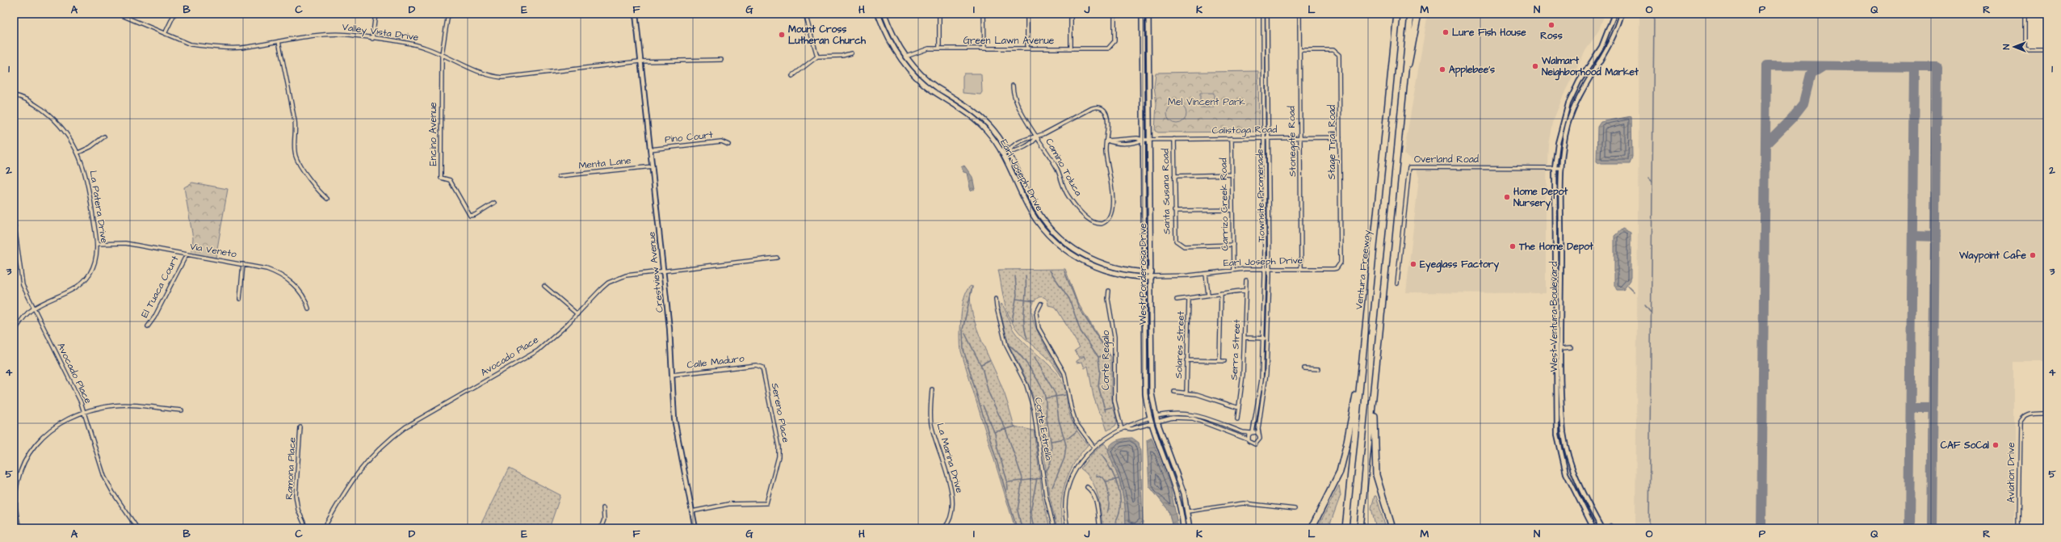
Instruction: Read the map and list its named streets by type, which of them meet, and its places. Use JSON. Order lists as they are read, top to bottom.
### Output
{
  "streets": {
    "highway": ["Ventura Freeway"],
    "main road": ["Earl Joseph Drive", "West Ponderosa Drive"],
    "street": [
      "Valley Vista Drive",
      "Green Lawn Avenue",
      "Calistoga Road",
      "Encino Avenue",
      "Pino Court",
      "Stonegate Road",
      "Stage Trail Road",
      "Overland Road",
      "Menta Lane",
      "Camino Toluca",
      "Santa Susana Road",
      "Townsite Promenade",
      "Carrizo Creek Road",
      "La Patera Drive",
      "Via Veneto",
      "Crestview Avenue",
      "El Tuaca Court",
      "West Ventura Boulevard",
      "Solares Street",
      "Serra Street",
      "Avocado Place",
      "Corte Regalo",
      "Calle Maduro",
      "Sereno Place",
      "Corte Estrella",
      "La Marina Drive",
      "Ramona Place",
      "Aviation Drive"
    ]
  },
  "crossings": [
    ["Valley Vista Drive", "Encino Avenue"],
    ["Valley Vista Drive", "Crestview Avenue"],
    ["Green Lawn Avenue", "Earl Joseph Drive"],
    ["Calistoga Road", "Stonegate Road"],
    ["Calistoga Road", "Stage Trail Road"],
    ["Calistoga Road", "Camino Toluca"],
    ["Calistoga Road", "Santa Susana Road"],
    ["Calistoga Road", "Townsite Promenade"],
    ["Calistoga Road", "Carrizo Creek Road"],
    ["Calistoga Road", "West Ponderosa Drive"],
    ["Pino Court", "Crestview Avenue"],
    ["Stonegate Road", "Stage Trail Road"],
    ["Stonegate Road", "Earl Joseph Drive"],
    ["Stage Trail Road", "Earl Joseph Drive"],
    ["Overland Road", "West Ventura Boulevard"],
    ["Menta Lane", "Crestview Avenue"],
    ["Earl Joseph Drive", "Townsite Promenade"],
    ["Earl Joseph Drive", "Carrizo Creek Road"],
    ["Earl Joseph Drive", "West Ponderosa Drive"],
    ["Santa Susana Road", "Carrizo Creek Road"],
    ["La Patera Drive", "Via Veneto"],
    ["La Patera Drive", "Avocado Place"],
    ["Via Veneto", "El Tuaca Court"],
    ["Crestview Avenue", "Avocado Place"],
    ["Crestview Avenue", "Calle Maduro"],
    ["Crestview Avenue", "Sereno Place"],
    ["Calle Maduro", "Sereno Place"]
  ],
  "parks": ["Mel Vincent Park"],
  "places": [
    "Ross",
    "Lure Fish House",
    "Mount Cross Lutheran Church",
    "Walmart Neighborhood Market",
    "Applebee's",
    "Home Depot Nursery",
    "The Home Depot",
    "Waypoint Cafe",
    "Eyeglass Factory",
    "CAF SoCal"
  ],
  "north": "left",
  "grid": {
    "columns": [
      "A",
      "B",
      "C",
      "D",
      "E",
      "F",
      "G",
      "H",
      "I",
      "J",
      "K",
      "L",
      "M",
      "N",
      "O",
      "P",
      "Q",
      "R"
    ],
    "rows": [
      "1",
      "2",
      "3",
      "4",
      "5"
    ]
  }
}
